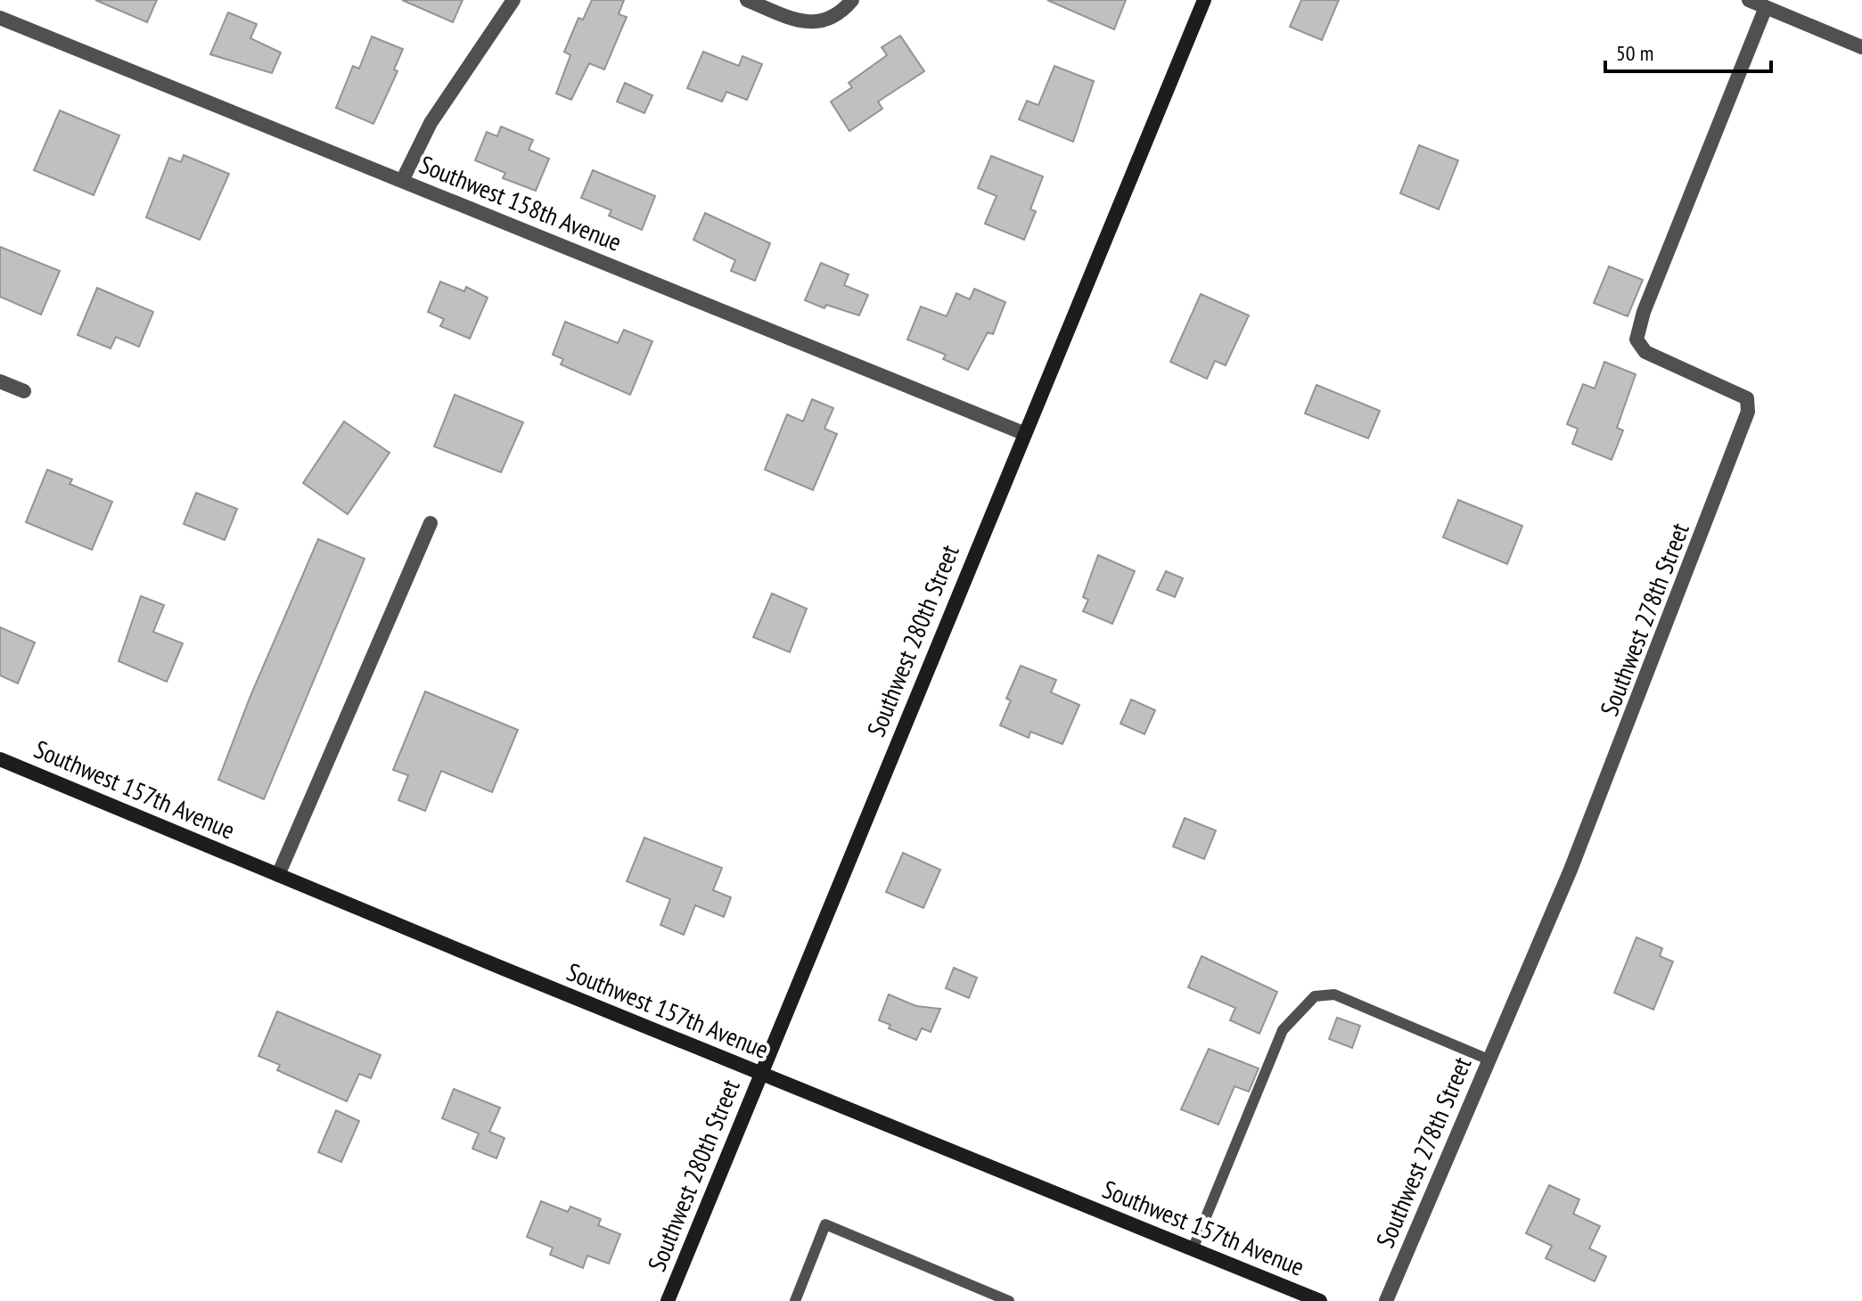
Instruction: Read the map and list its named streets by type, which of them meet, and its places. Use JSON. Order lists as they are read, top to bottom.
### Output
{
  "streets": {
    "street": [
      "Southwest 158th Avenue",
      "Southwest 278th Street",
      "Southwest 280th Street",
      "Southwest 157th Avenue"
    ]
  },
  "crossings": [
    ["Southwest 158th Avenue", "Southwest 280th Street"],
    ["Southwest 280th Street", "Southwest 157th Avenue"]
  ],
  "scale_bar": "50 m"
}
